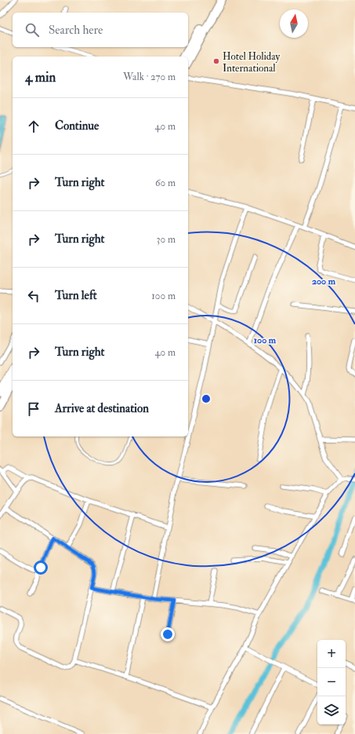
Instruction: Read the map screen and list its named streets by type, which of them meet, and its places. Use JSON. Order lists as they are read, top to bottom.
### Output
{
  "places": ["Hotel Holiday International"],
  "north": "top",
  "page": {
    "search": "Search here",
    "heading": ["4 min", "Walk · 270 m"],
    "list": [
      ["Continue", "40 m"],
      ["Turn right", "60 m"],
      ["Turn right", "30 m"],
      ["Turn left", "100 m"],
      ["Turn right", "40 m"],
      "Arrive at destination"
    ],
    "map_buttons": ["+", "−"]
  },
  "rings": ["200 m", "100 m"]
}
